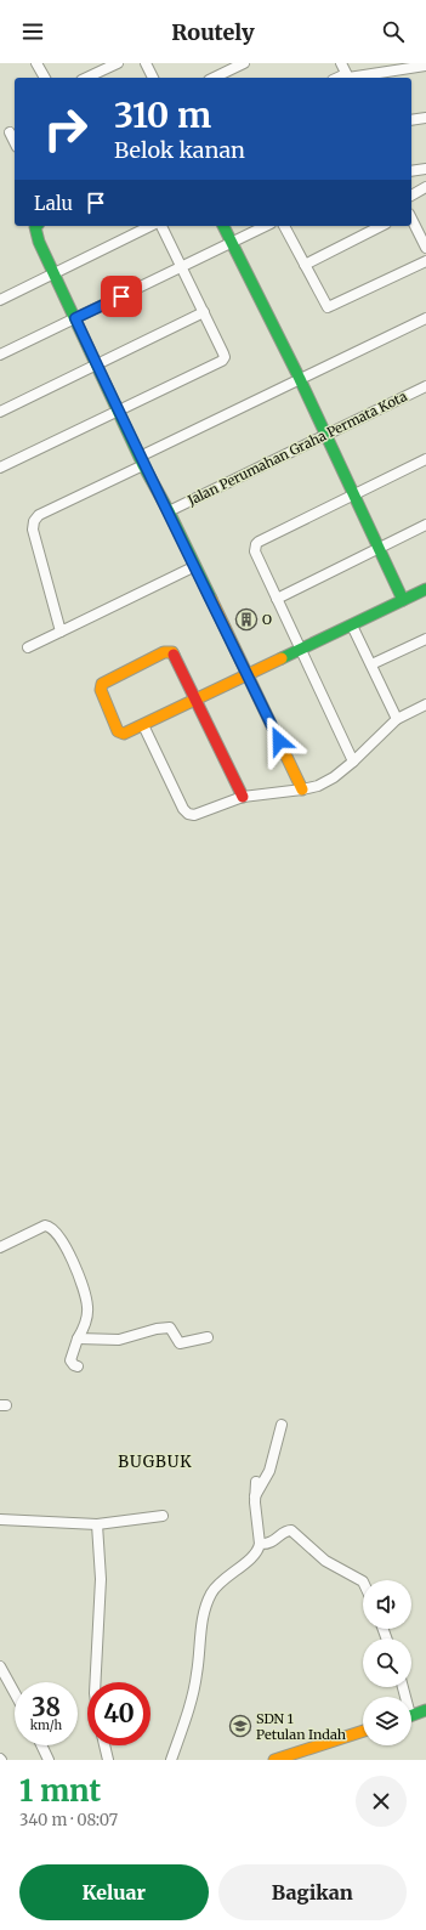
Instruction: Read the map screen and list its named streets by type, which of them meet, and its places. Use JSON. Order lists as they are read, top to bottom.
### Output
{
  "streets": {
    "street": ["Jalan Perumahan Graha Permata Kota"]
  },
  "districts": ["BUGBUK"],
  "places": {
    "building": ["O"],
    "school or university": ["SDN 1 Petulan Indah"]
  },
  "page": {
    "header": "Routely",
    "turn": ["310 m", "Belok kanan"],
    "then": "Lalu",
    "speed": "38 km/h",
    "limit": "40",
    "heading": ["1 mnt", "340 m · 08:07"],
    "buttons": ["Keluar", "Bagikan"]
  }
}
